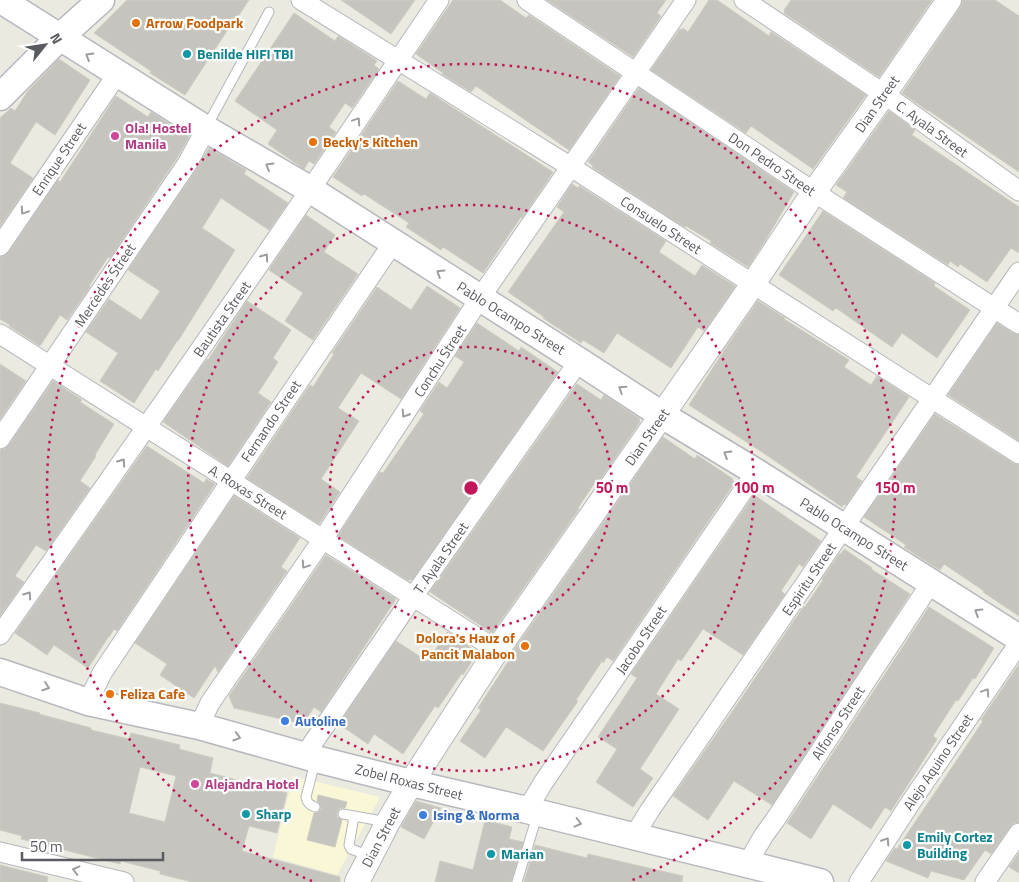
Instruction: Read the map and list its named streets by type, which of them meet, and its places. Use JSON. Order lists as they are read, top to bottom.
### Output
{
  "streets": {
    "main road": ["Pablo Ocampo Street", "Zobel Roxas Street"],
    "street": [
      "Dian Street",
      "C. Ayala Street",
      "Enrique Street",
      "Don Pedro Street",
      "Consuelo Street",
      "Mercedes Street",
      "Bautista Street",
      "Conchu Street",
      "Fernando Street",
      "A. Roxas Street",
      "T. Ayala Street",
      "Espiritu Street",
      "Jacobo Street",
      "Alfonso Street",
      "Alejo Aquino Street"
    ]
  },
  "crossings": [
    ["Dian Street", "C. Ayala Street"],
    ["Dian Street", "Don Pedro Street"],
    ["Dian Street", "Consuelo Street"],
    ["Dian Street", "Pablo Ocampo Street"],
    ["Dian Street", "A. Roxas Street"],
    ["Dian Street", "Zobel Roxas Street"],
    ["Enrique Street", "Pablo Ocampo Street"],
    ["Don Pedro Street", "Conchu Street"],
    ["Don Pedro Street", "Espiritu Street"],
    ["Consuelo Street", "Bautista Street"],
    ["Consuelo Street", "Conchu Street"],
    ["Consuelo Street", "Espiritu Street"],
    ["Mercedes Street", "Pablo Ocampo Street"],
    ["Mercedes Street", "A. Roxas Street"],
    ["Pablo Ocampo Street", "Bautista Street"],
    ["Pablo Ocampo Street", "Conchu Street"],
    ["Pablo Ocampo Street", "Fernando Street"],
    ["Pablo Ocampo Street", "T. Ayala Street"],
    ["Pablo Ocampo Street", "Espiritu Street"],
    ["Pablo Ocampo Street", "Jacobo Street"],
    ["Pablo Ocampo Street", "Alfonso Street"],
    ["Bautista Street", "A. Roxas Street"],
    ["Conchu Street", "A. Roxas Street"],
    ["Conchu Street", "Zobel Roxas Street"],
    ["Fernando Street", "A. Roxas Street"],
    ["Fernando Street", "Zobel Roxas Street"],
    ["A. Roxas Street", "T. Ayala Street"],
    ["T. Ayala Street", "Zobel Roxas Street"],
    ["Espiritu Street", "Zobel Roxas Street"],
    ["Jacobo Street", "Zobel Roxas Street"],
    ["Alfonso Street", "Zobel Roxas Street"]
  ],
  "one_way": [
    "Enrique Street",
    "Pablo Ocampo Street",
    "Bautista Street",
    "Conchu Street",
    "Alejo Aquino Street",
    "Zobel Roxas Street"
  ],
  "places": [
    "Arrow Foodpark",
    "Benilde HIFI TBI",
    "Ola! Hostel Manila",
    "Becky's Kitchen",
    "Dolora's Hauz of Pancit Malabon",
    "Feliza Cafe",
    "Autoline",
    "Alejandra Hotel",
    "Sharp",
    "Ising & Norma",
    "Emily Cortez Building",
    "Marian"
  ],
  "scale_bar": "50 m",
  "north": "top right",
  "rings": ["50 m", "100 m", "150 m"]
}
